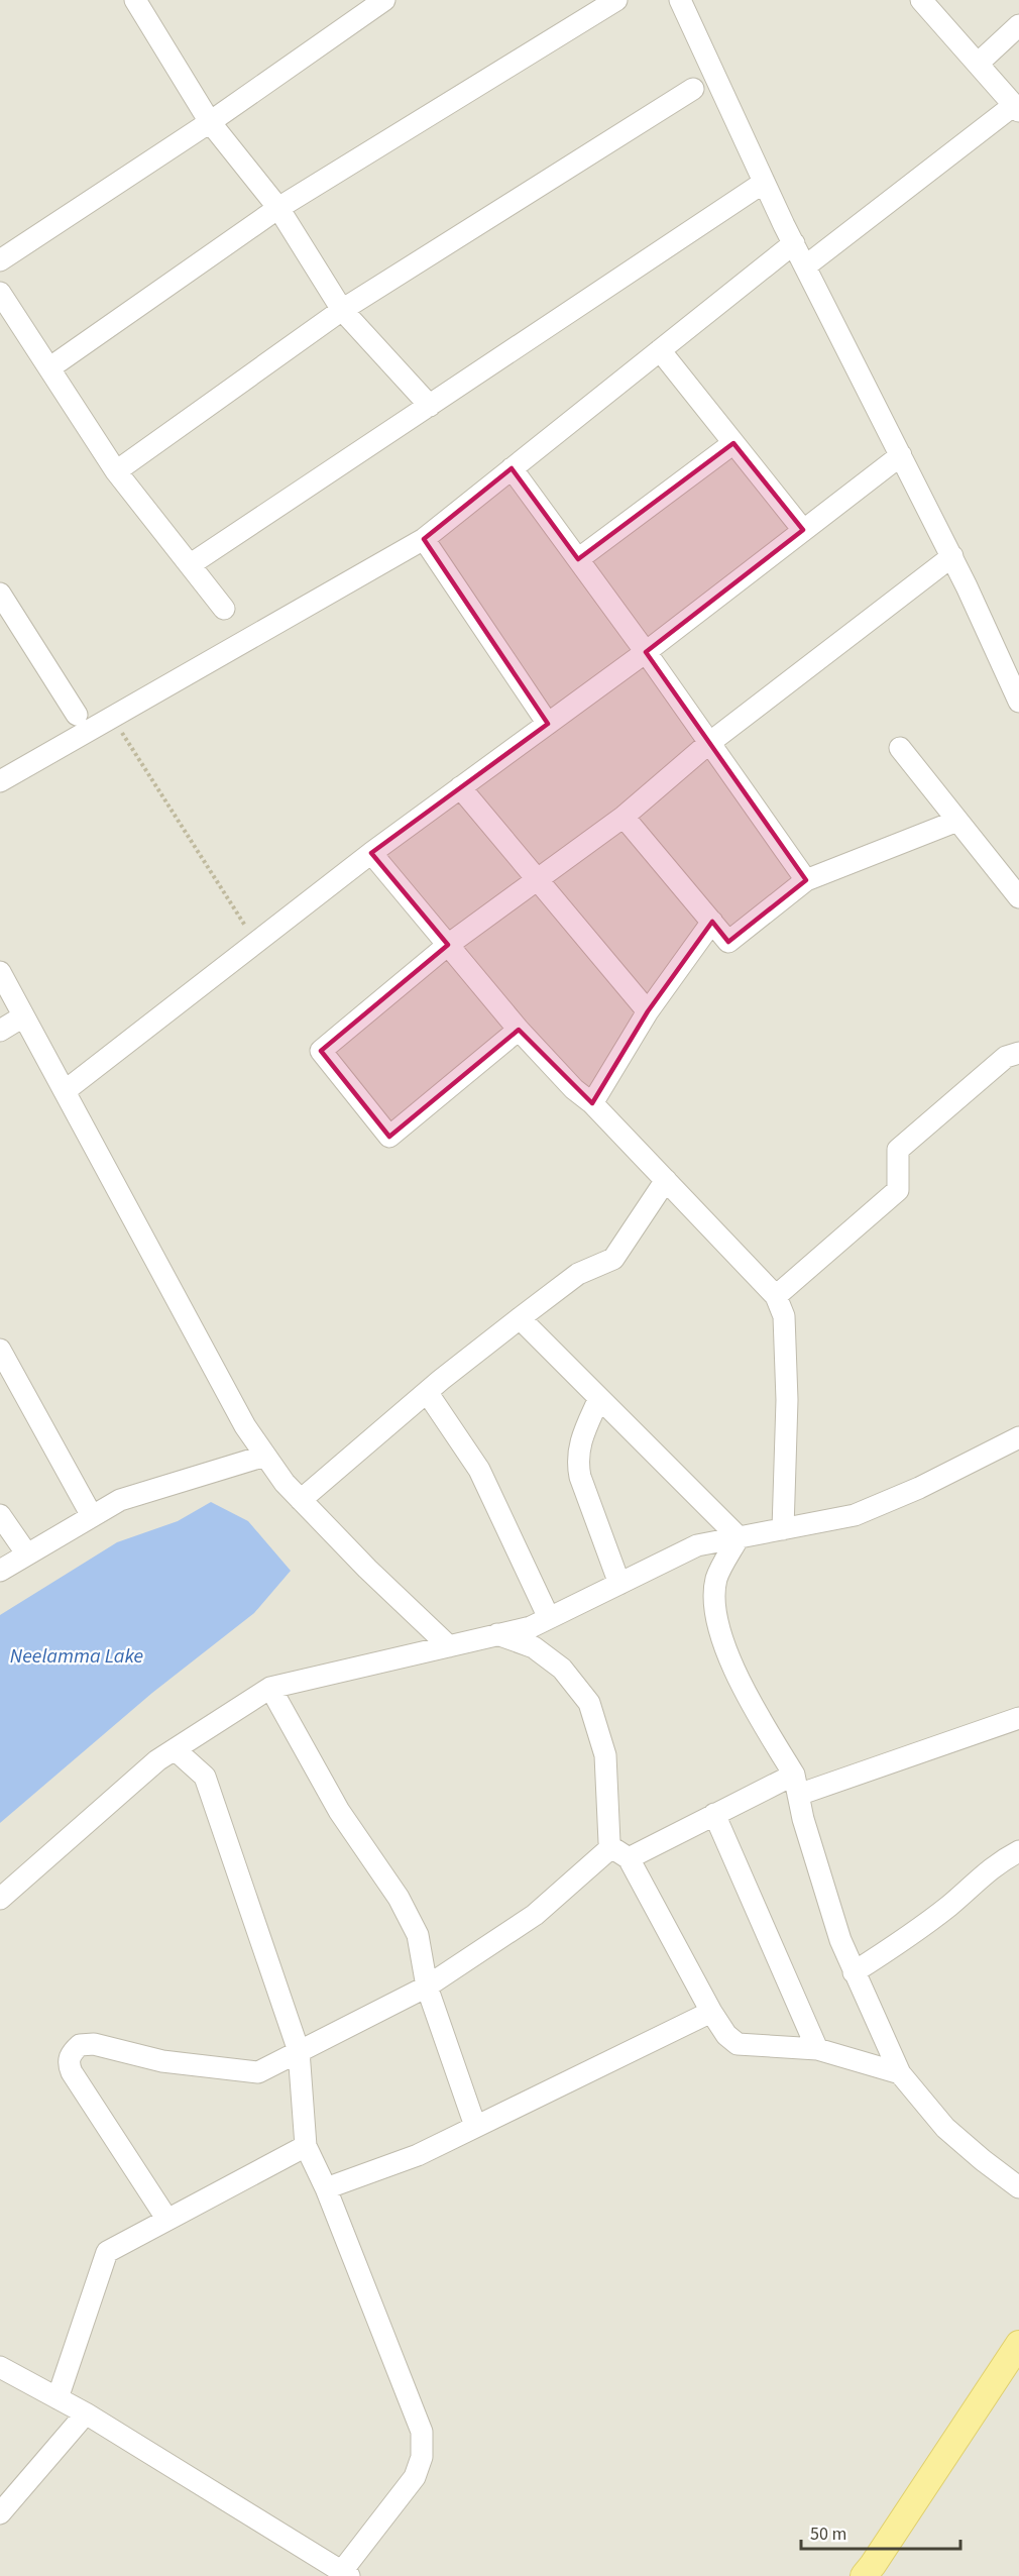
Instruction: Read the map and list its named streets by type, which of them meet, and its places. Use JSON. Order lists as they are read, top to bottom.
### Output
{
  "water": ["Neelamma Lake"],
  "scale_bar": "50 m"
}
